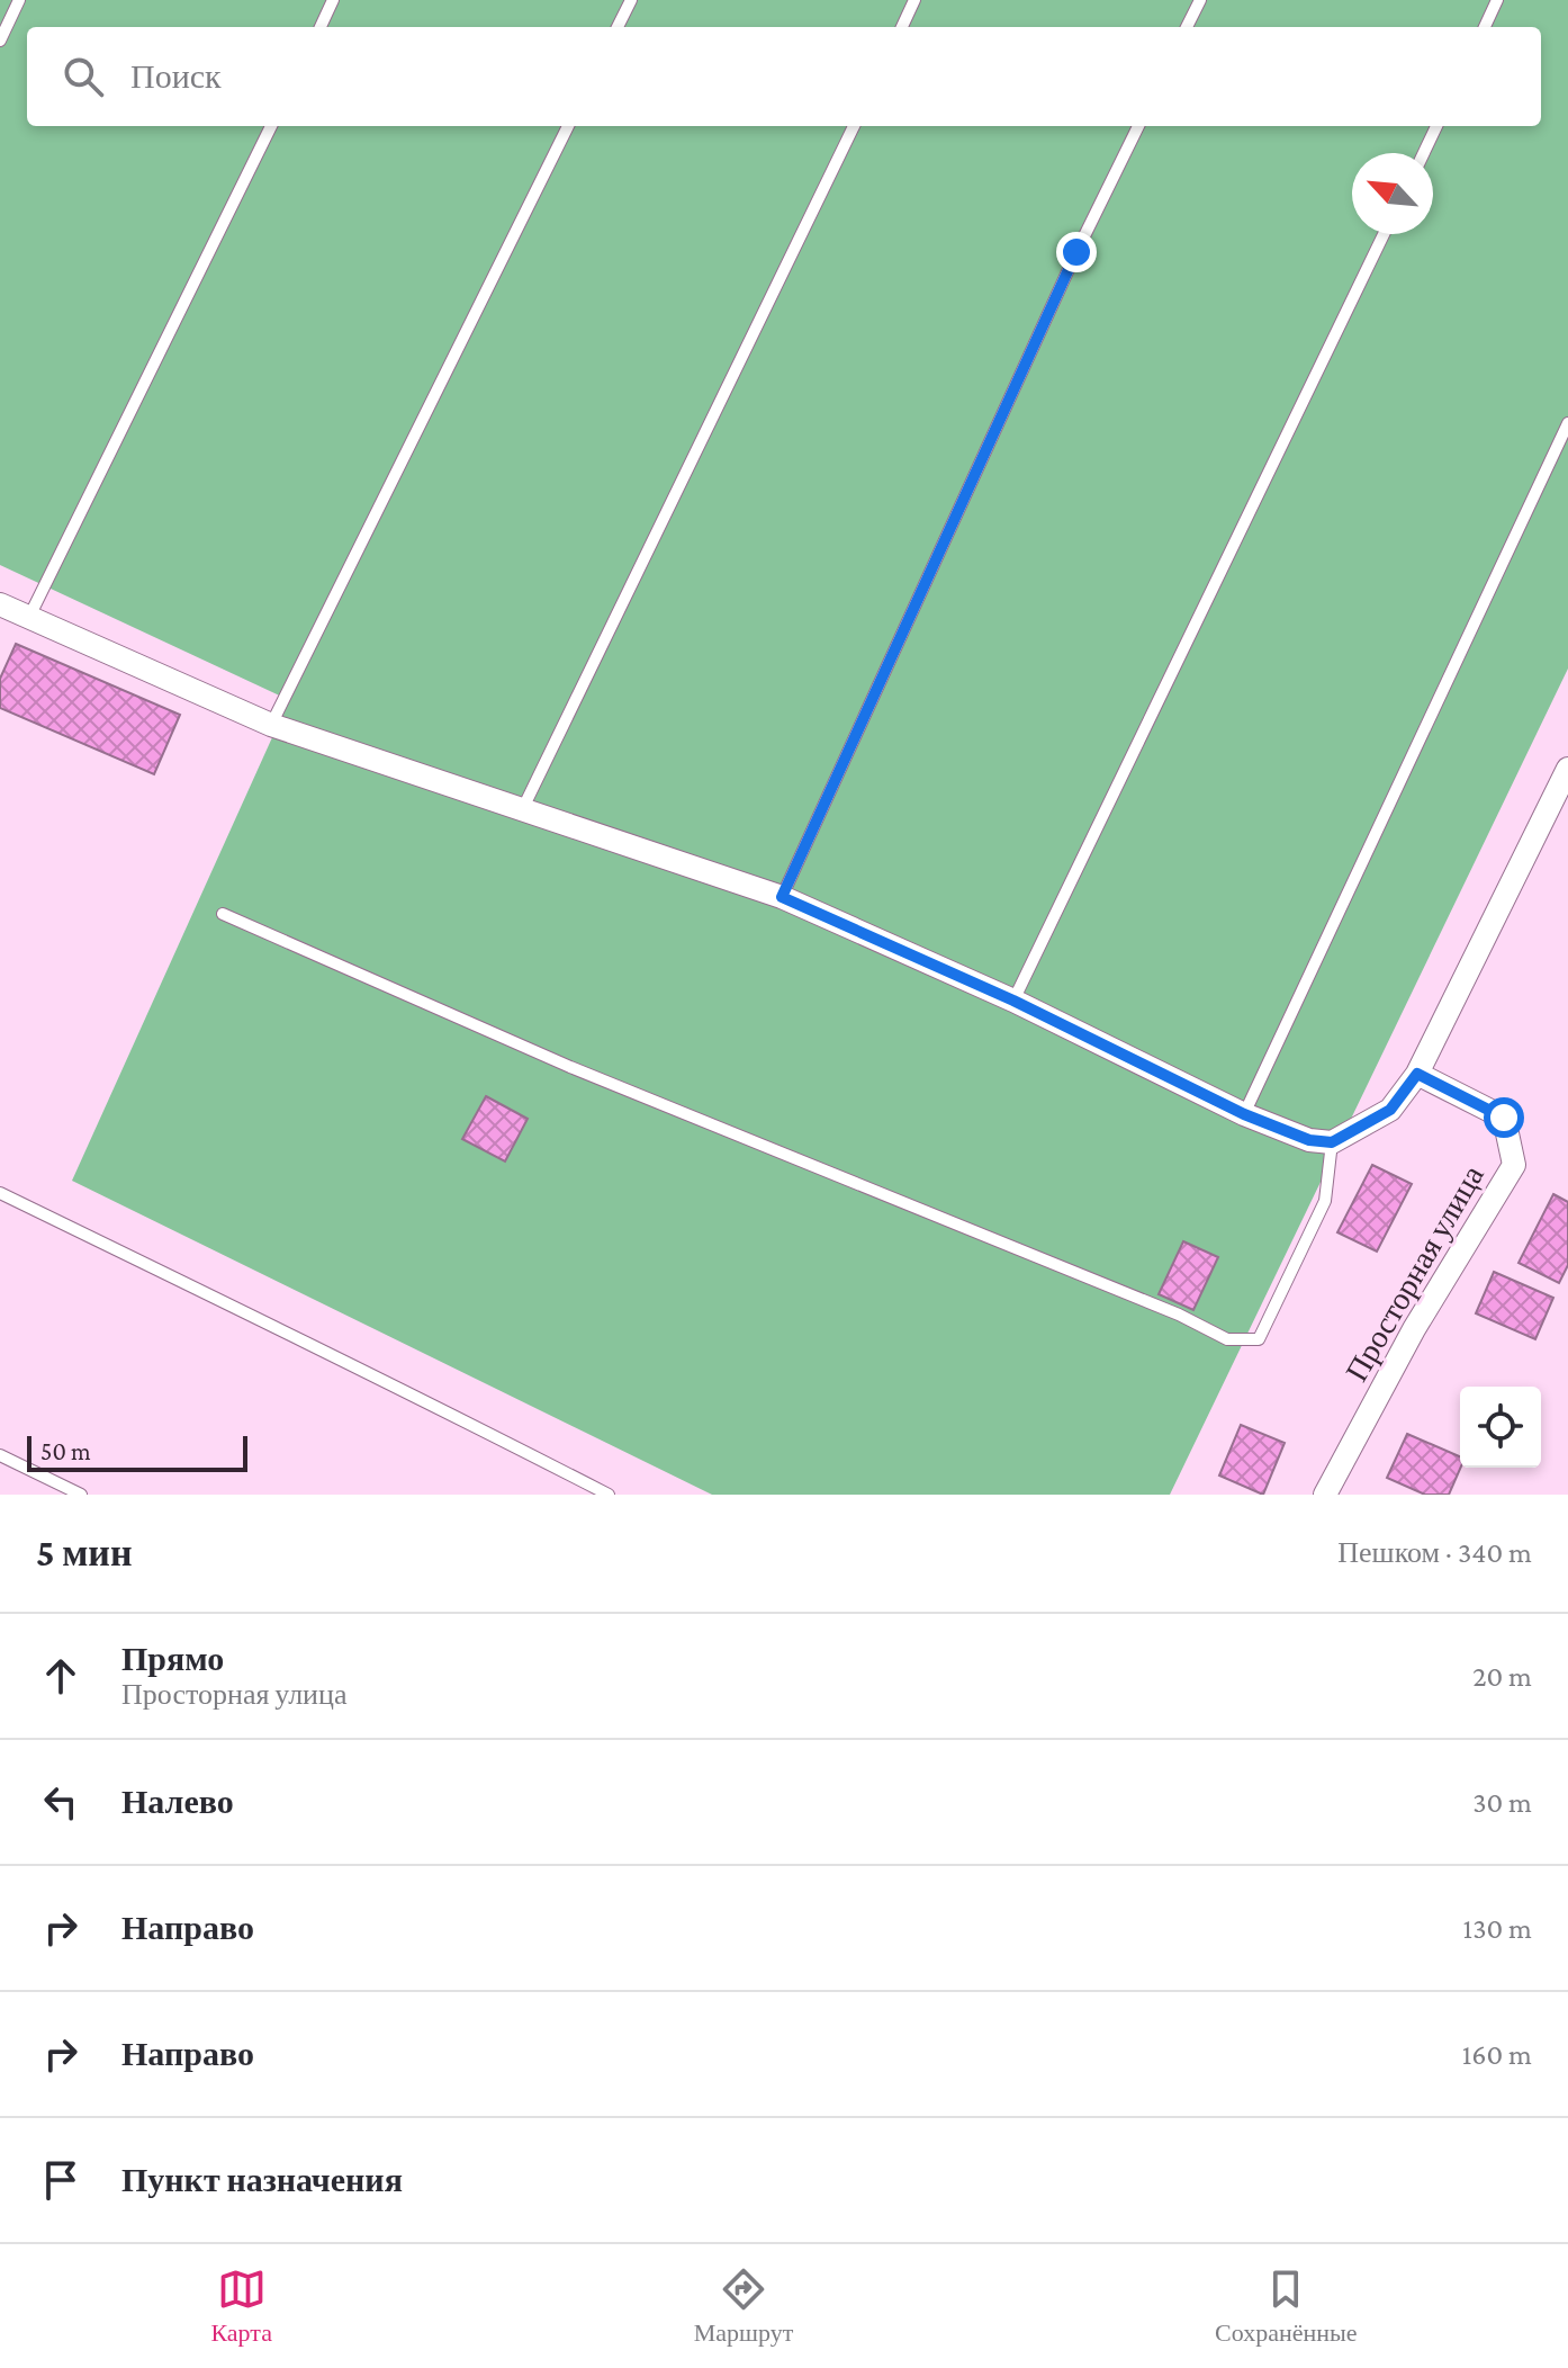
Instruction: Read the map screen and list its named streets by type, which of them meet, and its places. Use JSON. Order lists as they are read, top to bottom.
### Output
{
  "streets": {
    "street": ["Просторная улица"]
  },
  "scale_bar": "50 m",
  "north": "top left",
  "page": {
    "search": "Поиск",
    "scale": "50 m",
    "heading": ["5 мин", "Пешком · 340 m"],
    "list": [
      ["Прямо", "Просторная улица", "20 m"],
      ["Налево", "30 m"],
      ["Направо", "130 m"],
      ["Направо", "160 m"],
      "Пункт назначения"
    ],
    "nav": ["Карта", "Маршрут", "Сохранённые"]
  }
}
